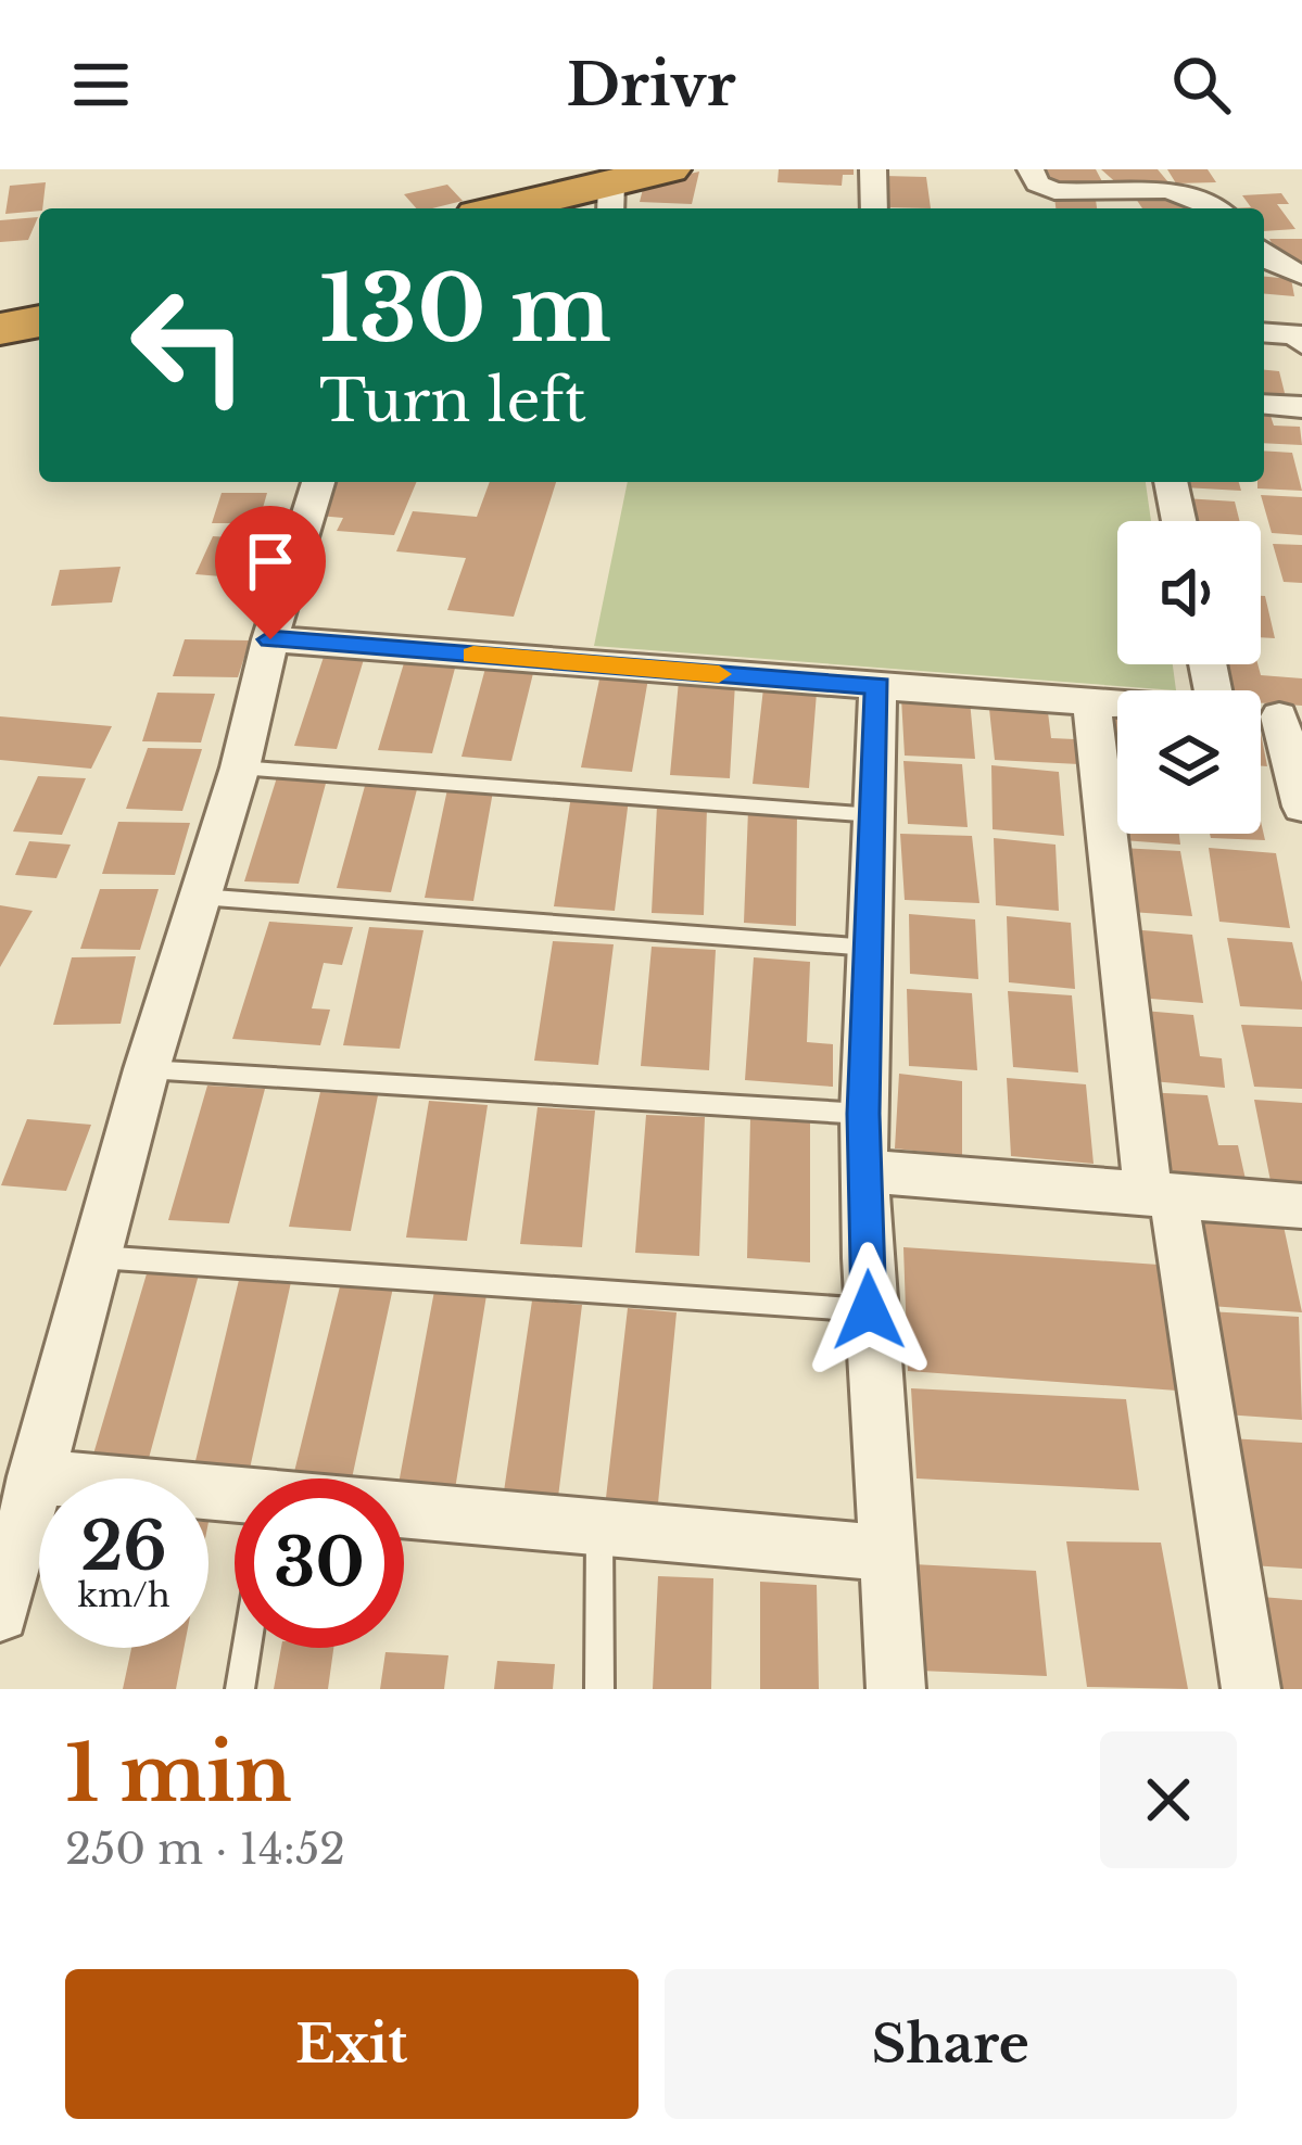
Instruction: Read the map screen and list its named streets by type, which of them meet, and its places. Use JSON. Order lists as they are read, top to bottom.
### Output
{
  "page": {
    "header": "Drivr",
    "turn": ["130 m", "Turn left"],
    "speed": "26 km/h",
    "limit": "30",
    "heading": ["1 min", "250 m · 14:52"],
    "buttons": ["Exit", "Share"]
  }
}
